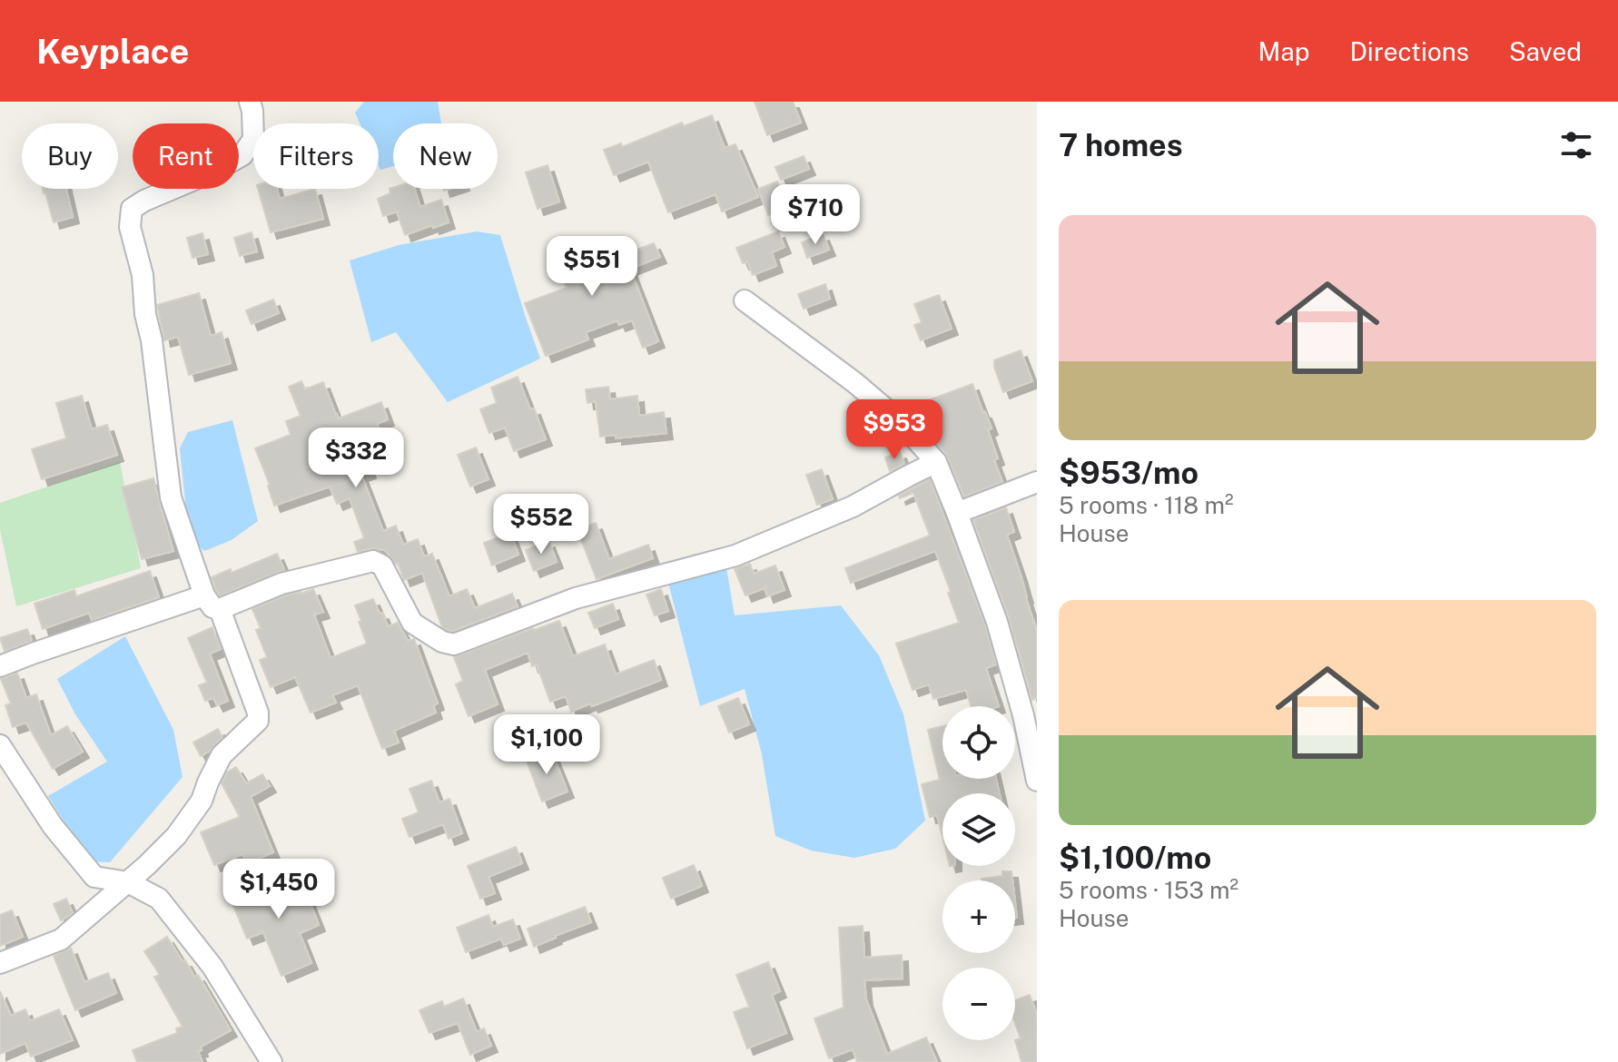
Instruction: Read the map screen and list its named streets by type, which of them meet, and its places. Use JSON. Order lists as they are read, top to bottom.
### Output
{
  "page": {
    "header": "Keyplace",
    "nav": ["Map", "Directions", "Saved"],
    "heading": "7 homes",
    "chip": [
      "Buy",
      "Rent",
      "Filters",
      "New"
    ],
    "price": [
      "$710",
      "$551",
      "$953",
      "$332",
      "$552",
      "$1,100",
      "$1,450"
    ],
    "list": [
      {
        "name": "$953/mo",
        "note": "5 rooms · 118 m² · House"
      },
      {
        "name": "$1,100/mo",
        "note": "5 rooms · 153 m² · House"
      }
    ],
    "map_buttons": ["+", "−"]
  }
}
